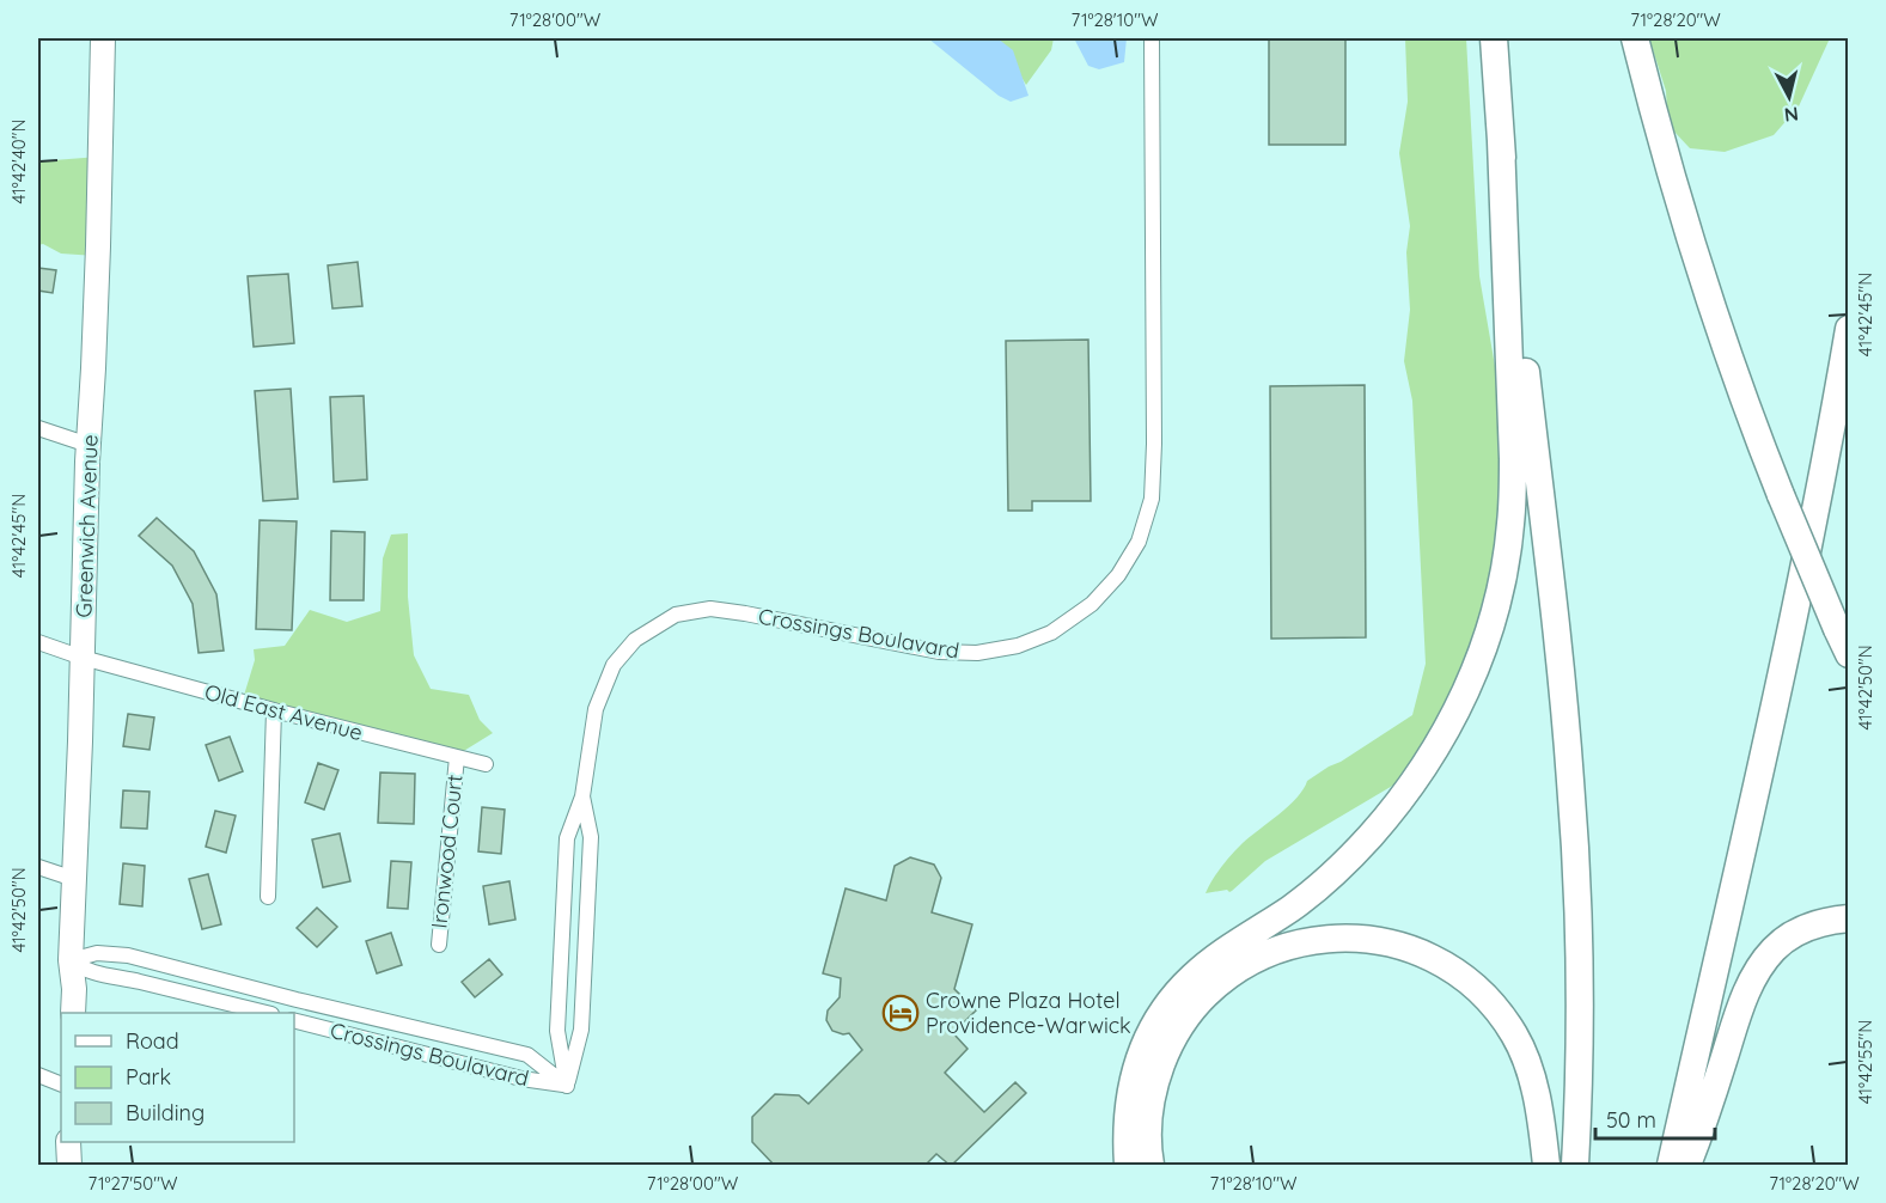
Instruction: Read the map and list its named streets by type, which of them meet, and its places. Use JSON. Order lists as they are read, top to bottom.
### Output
{
  "streets": {
    "main road": ["Greenwich Avenue"],
    "street": ["Crossings Boulavard", "Old East Avenue", "Ironwood Court"]
  },
  "crossings": [
    ["Greenwich Avenue", "Crossings Boulavard"],
    ["Greenwich Avenue", "Old East Avenue"],
    ["Old East Avenue", "Ironwood Court"]
  ],
  "places": {
    "hotel": ["Crowne Plaza Hotel Providence-Warwick"]
  },
  "legend": ["Road", "Park", "Building"],
  "scale_bar": "50 m",
  "north": "bottom",
  "coordinates": [
    "71°28'00\"W",
    "71°28'10\"W",
    "71°28'20\"W",
    "41°42'40\"N",
    "41°42'45\"N",
    "41°42'50\"N",
    "41°42'55\"N",
    "71°27'50\"W"
  ]
}
